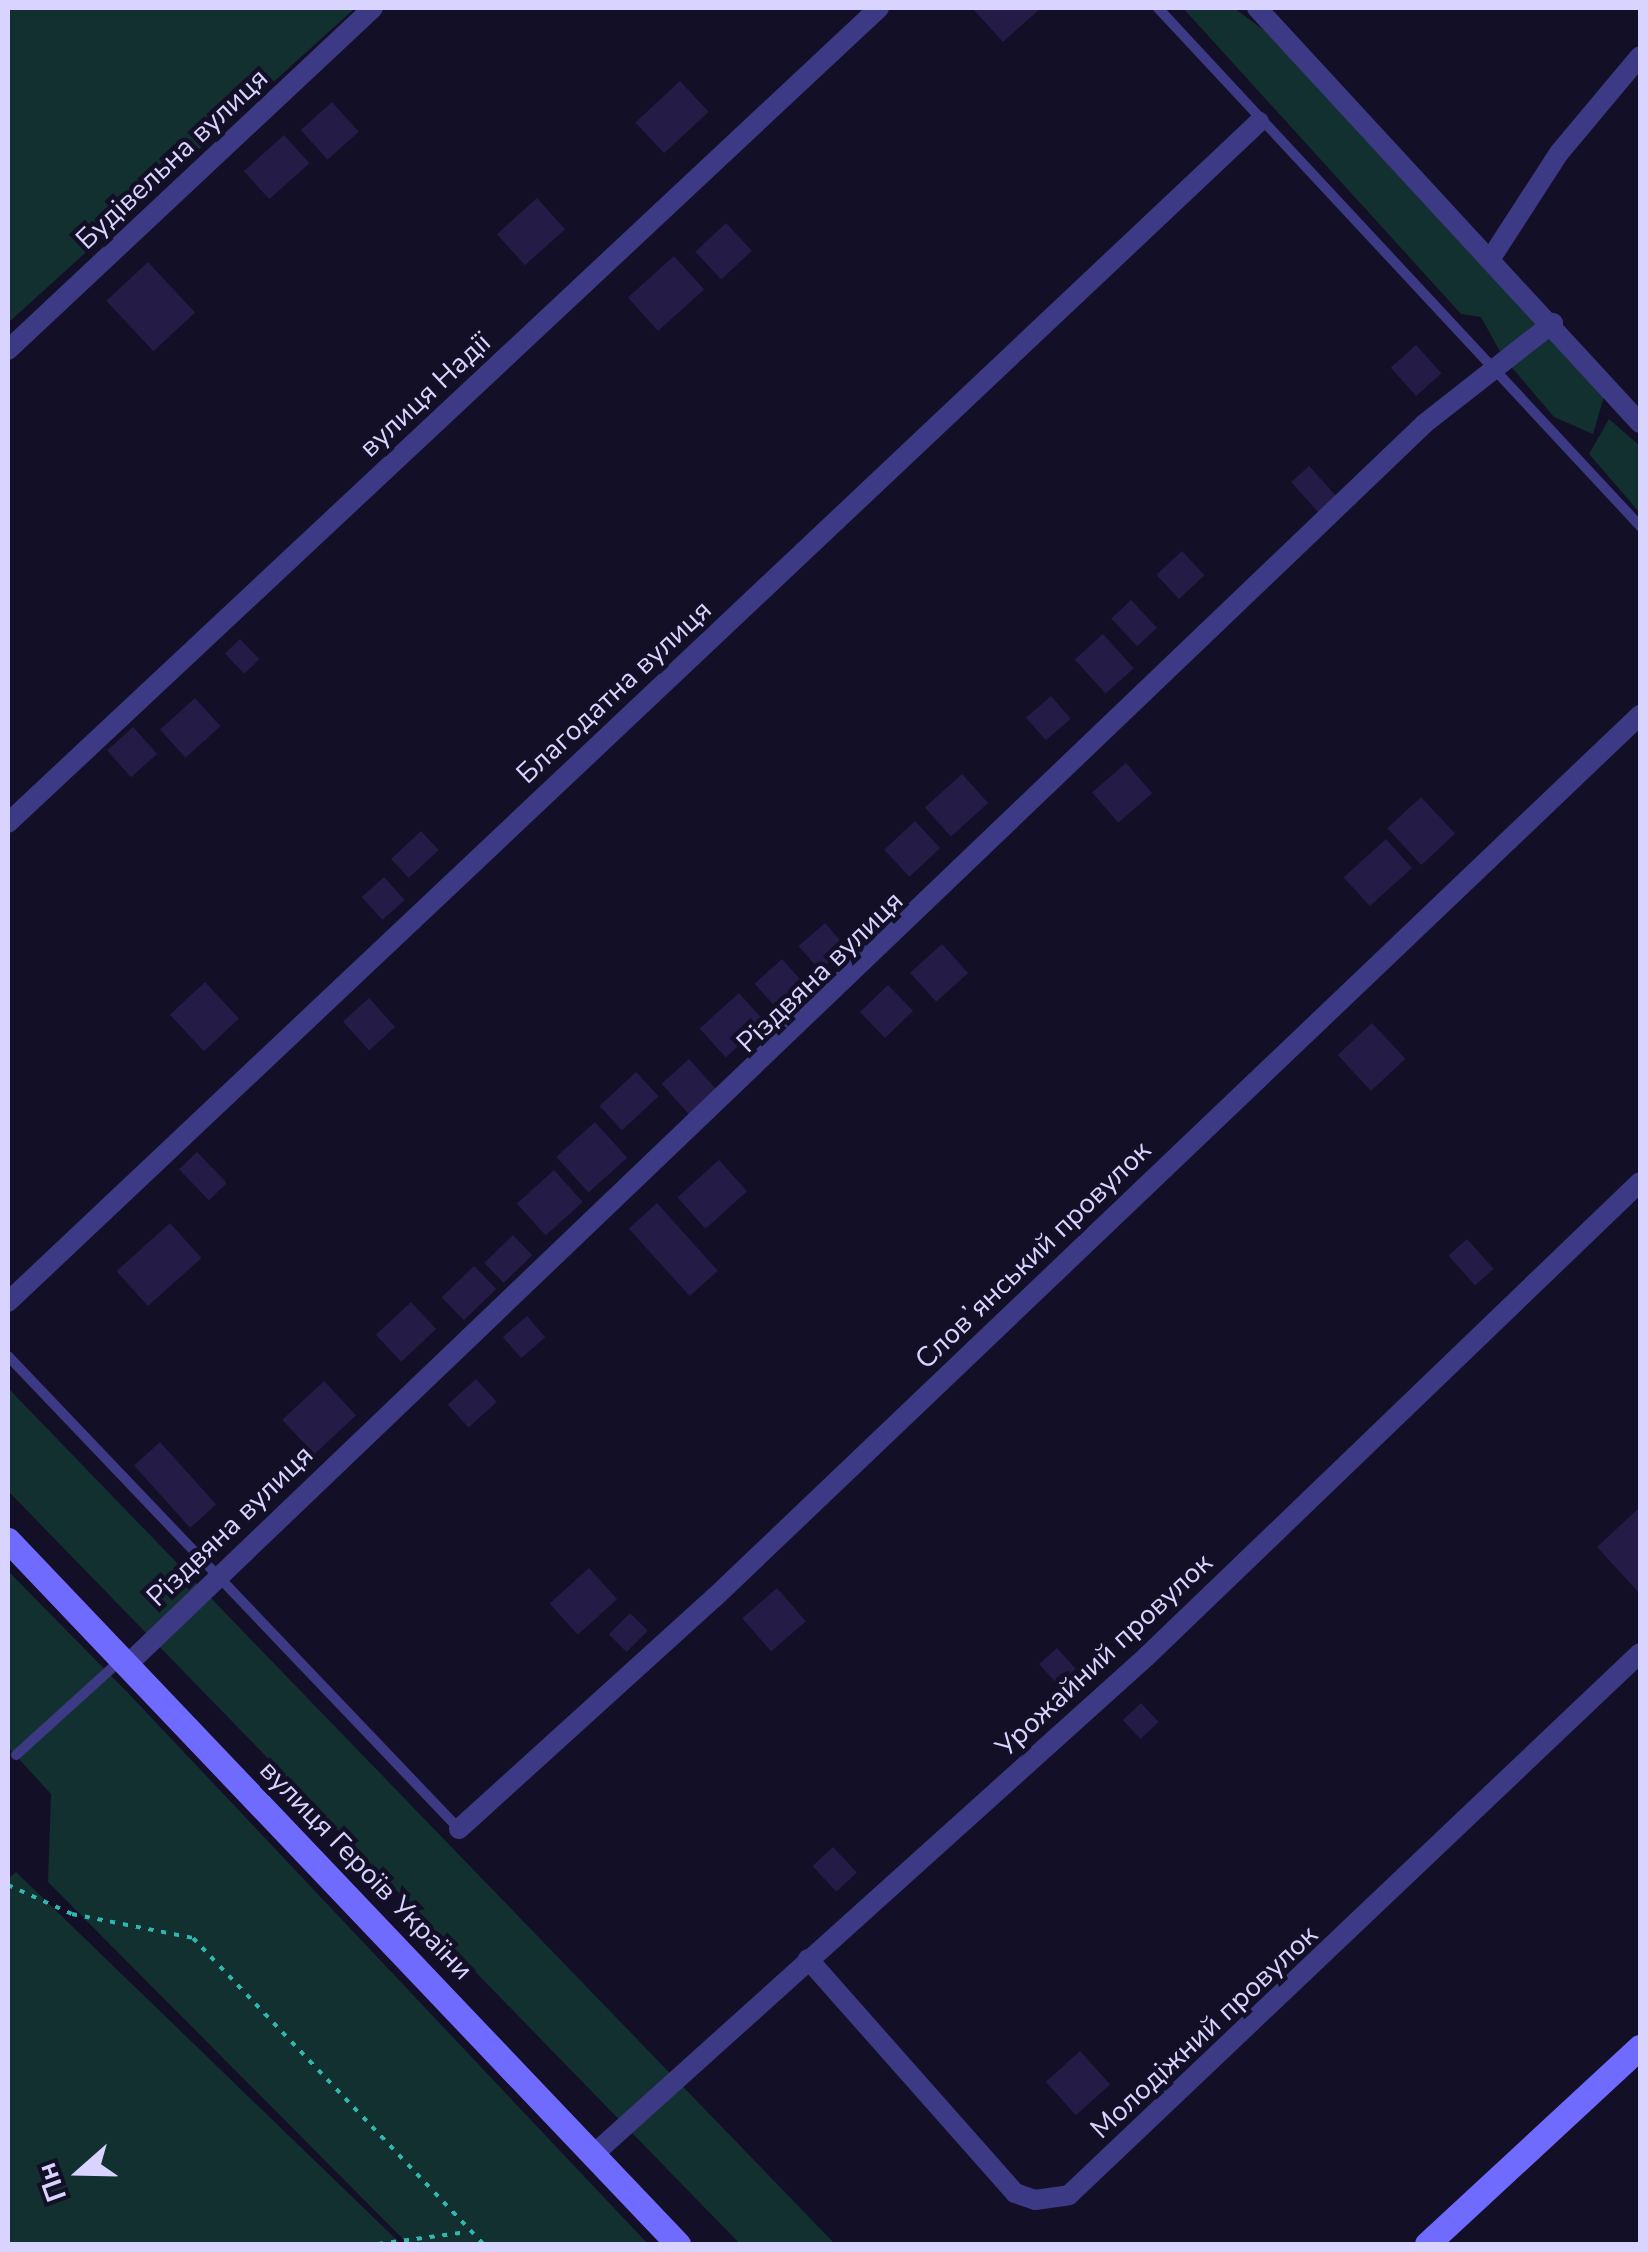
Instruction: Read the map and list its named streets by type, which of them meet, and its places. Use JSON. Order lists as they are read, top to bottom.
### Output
{
  "streets": {
    "main road": ["вулиця Героїв України"],
    "street": [
      "Будівельна вулиця",
      "вулиця Надії",
      "Благодатна вулиця",
      "Різдвяна вулиця",
      "Словʼянський провулок",
      "Урожайний провулок",
      "Молодіжний провулок"
    ]
  },
  "crossings": [
    ["Різдвяна вулиця", "вулиця Героїв України"],
    ["Урожайний провулок", "вулиця Героїв України"],
    ["Урожайний провулок", "Молодіжний провулок"]
  ],
  "north": "left"
}
